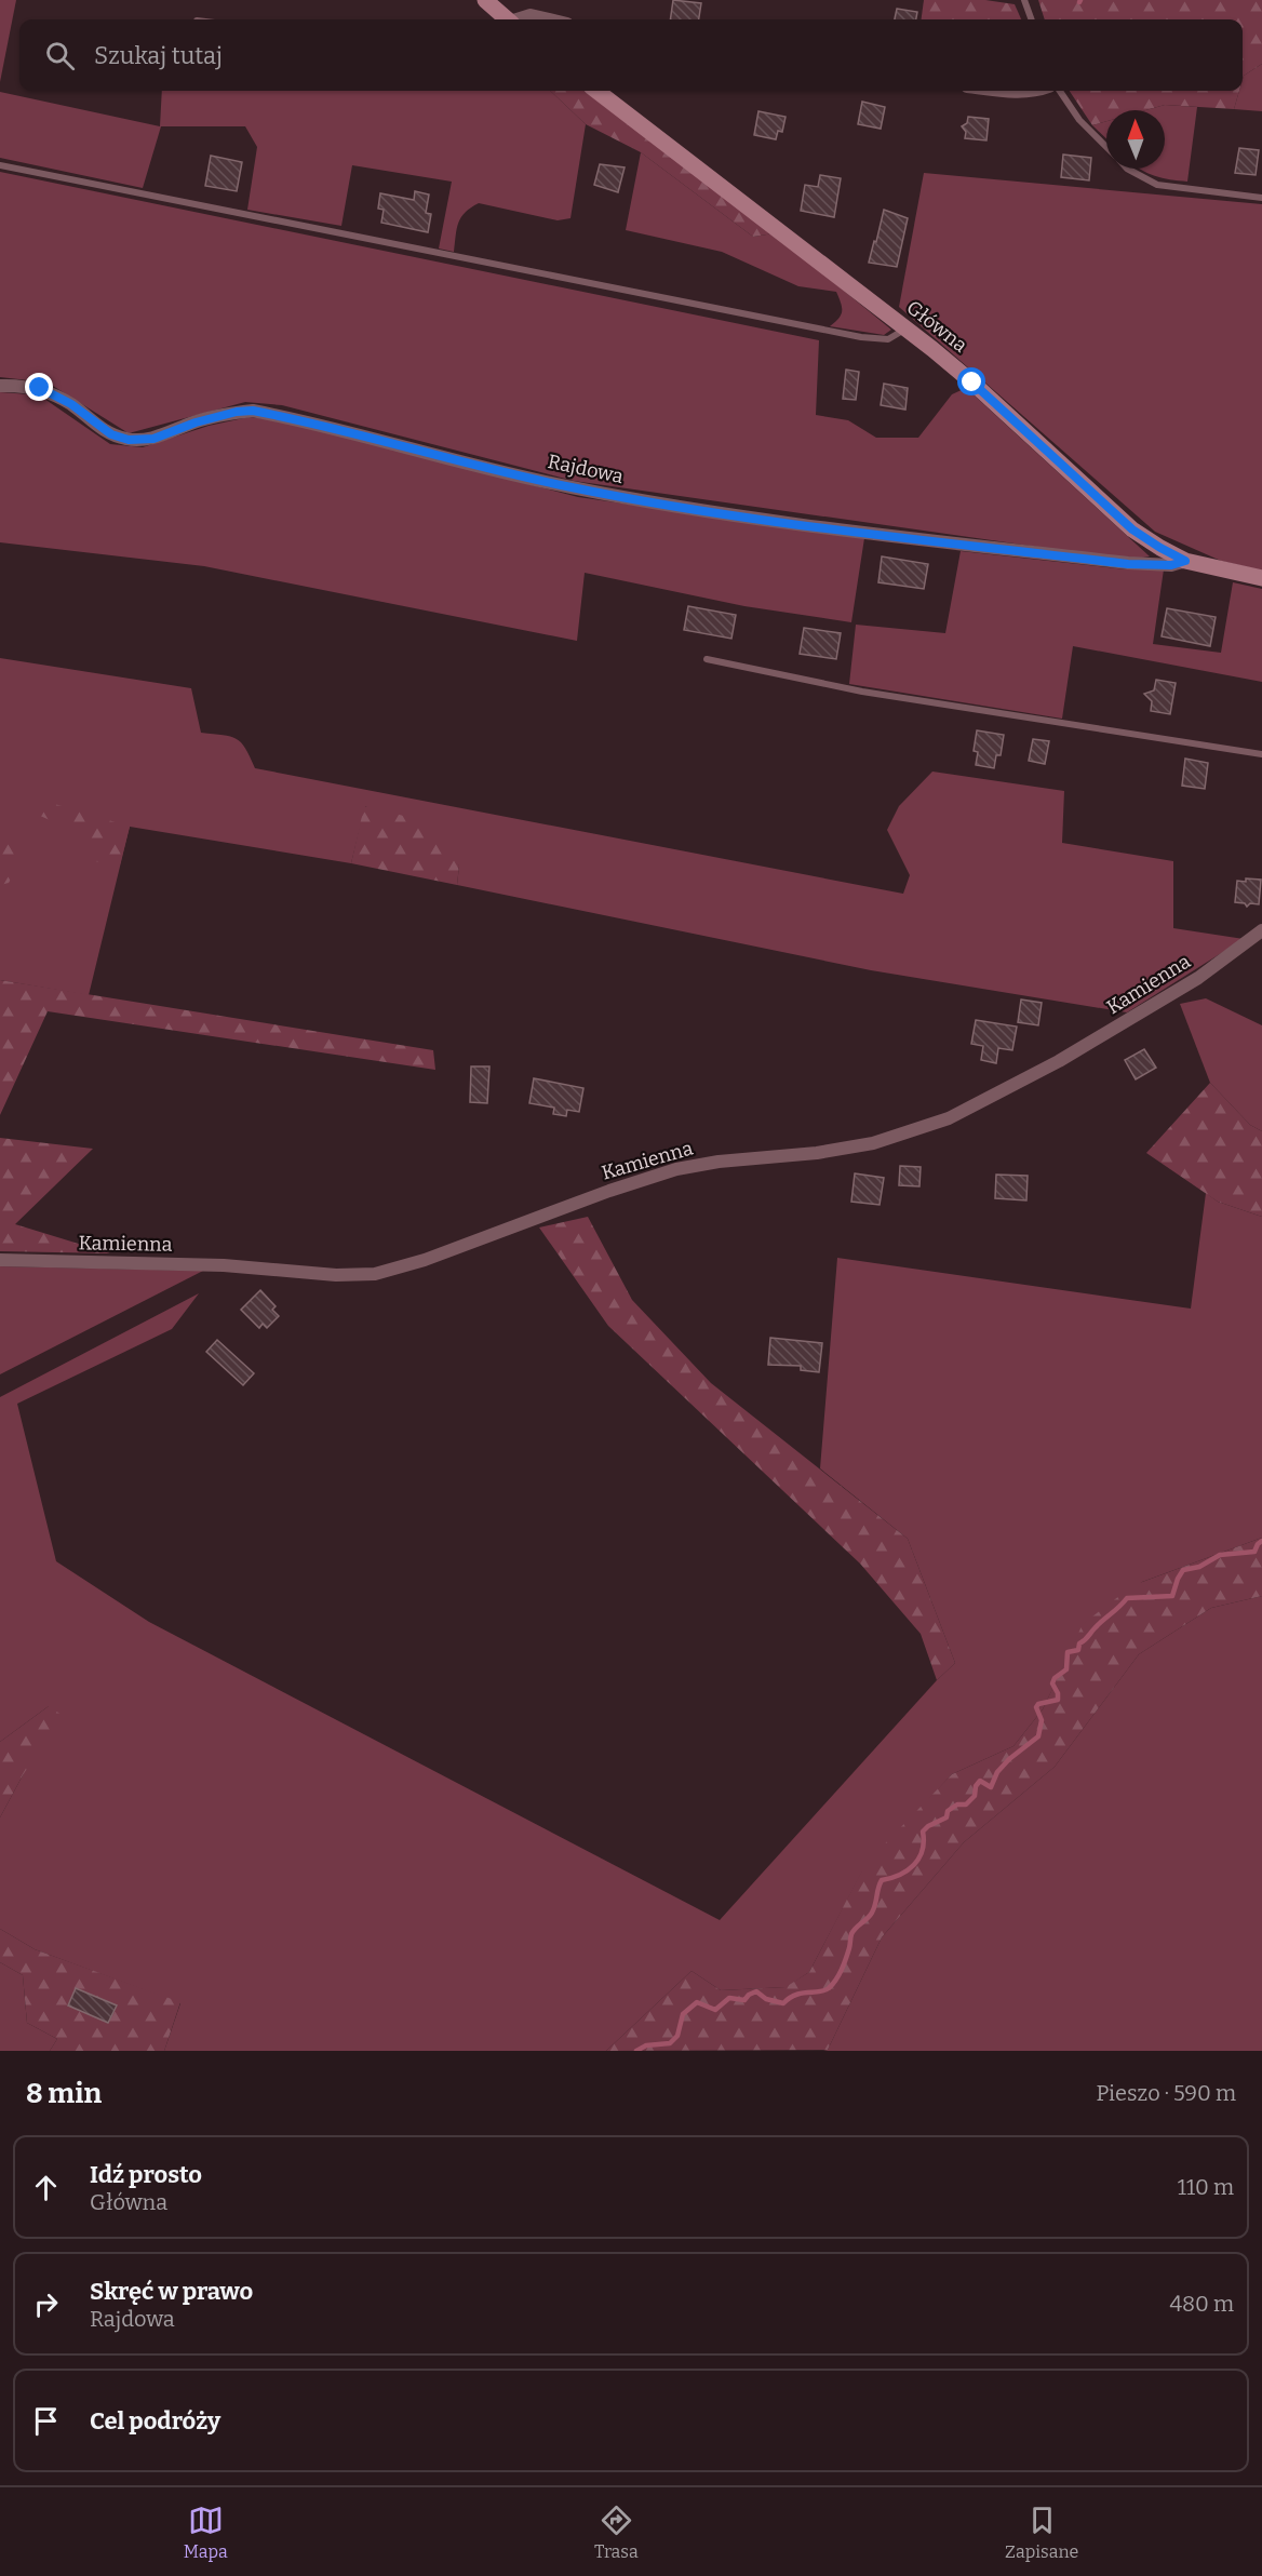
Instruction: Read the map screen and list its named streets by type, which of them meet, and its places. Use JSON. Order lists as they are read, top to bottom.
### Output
{
  "streets": {
    "street": ["Główna", "Rajdowa", "Kamienna"]
  },
  "crossings": [
    ["Główna", "Rajdowa"]
  ],
  "north": "top",
  "page": {
    "search": "Szukaj tutaj",
    "heading": ["8 min", "Pieszo · 590 m"],
    "list": [
      ["Idź prosto", "Główna", "110 m"],
      ["Skręć w prawo", "Rajdowa", "480 m"],
      "Cel podróży"
    ],
    "nav": ["Mapa", "Trasa", "Zapisane"]
  }
}
